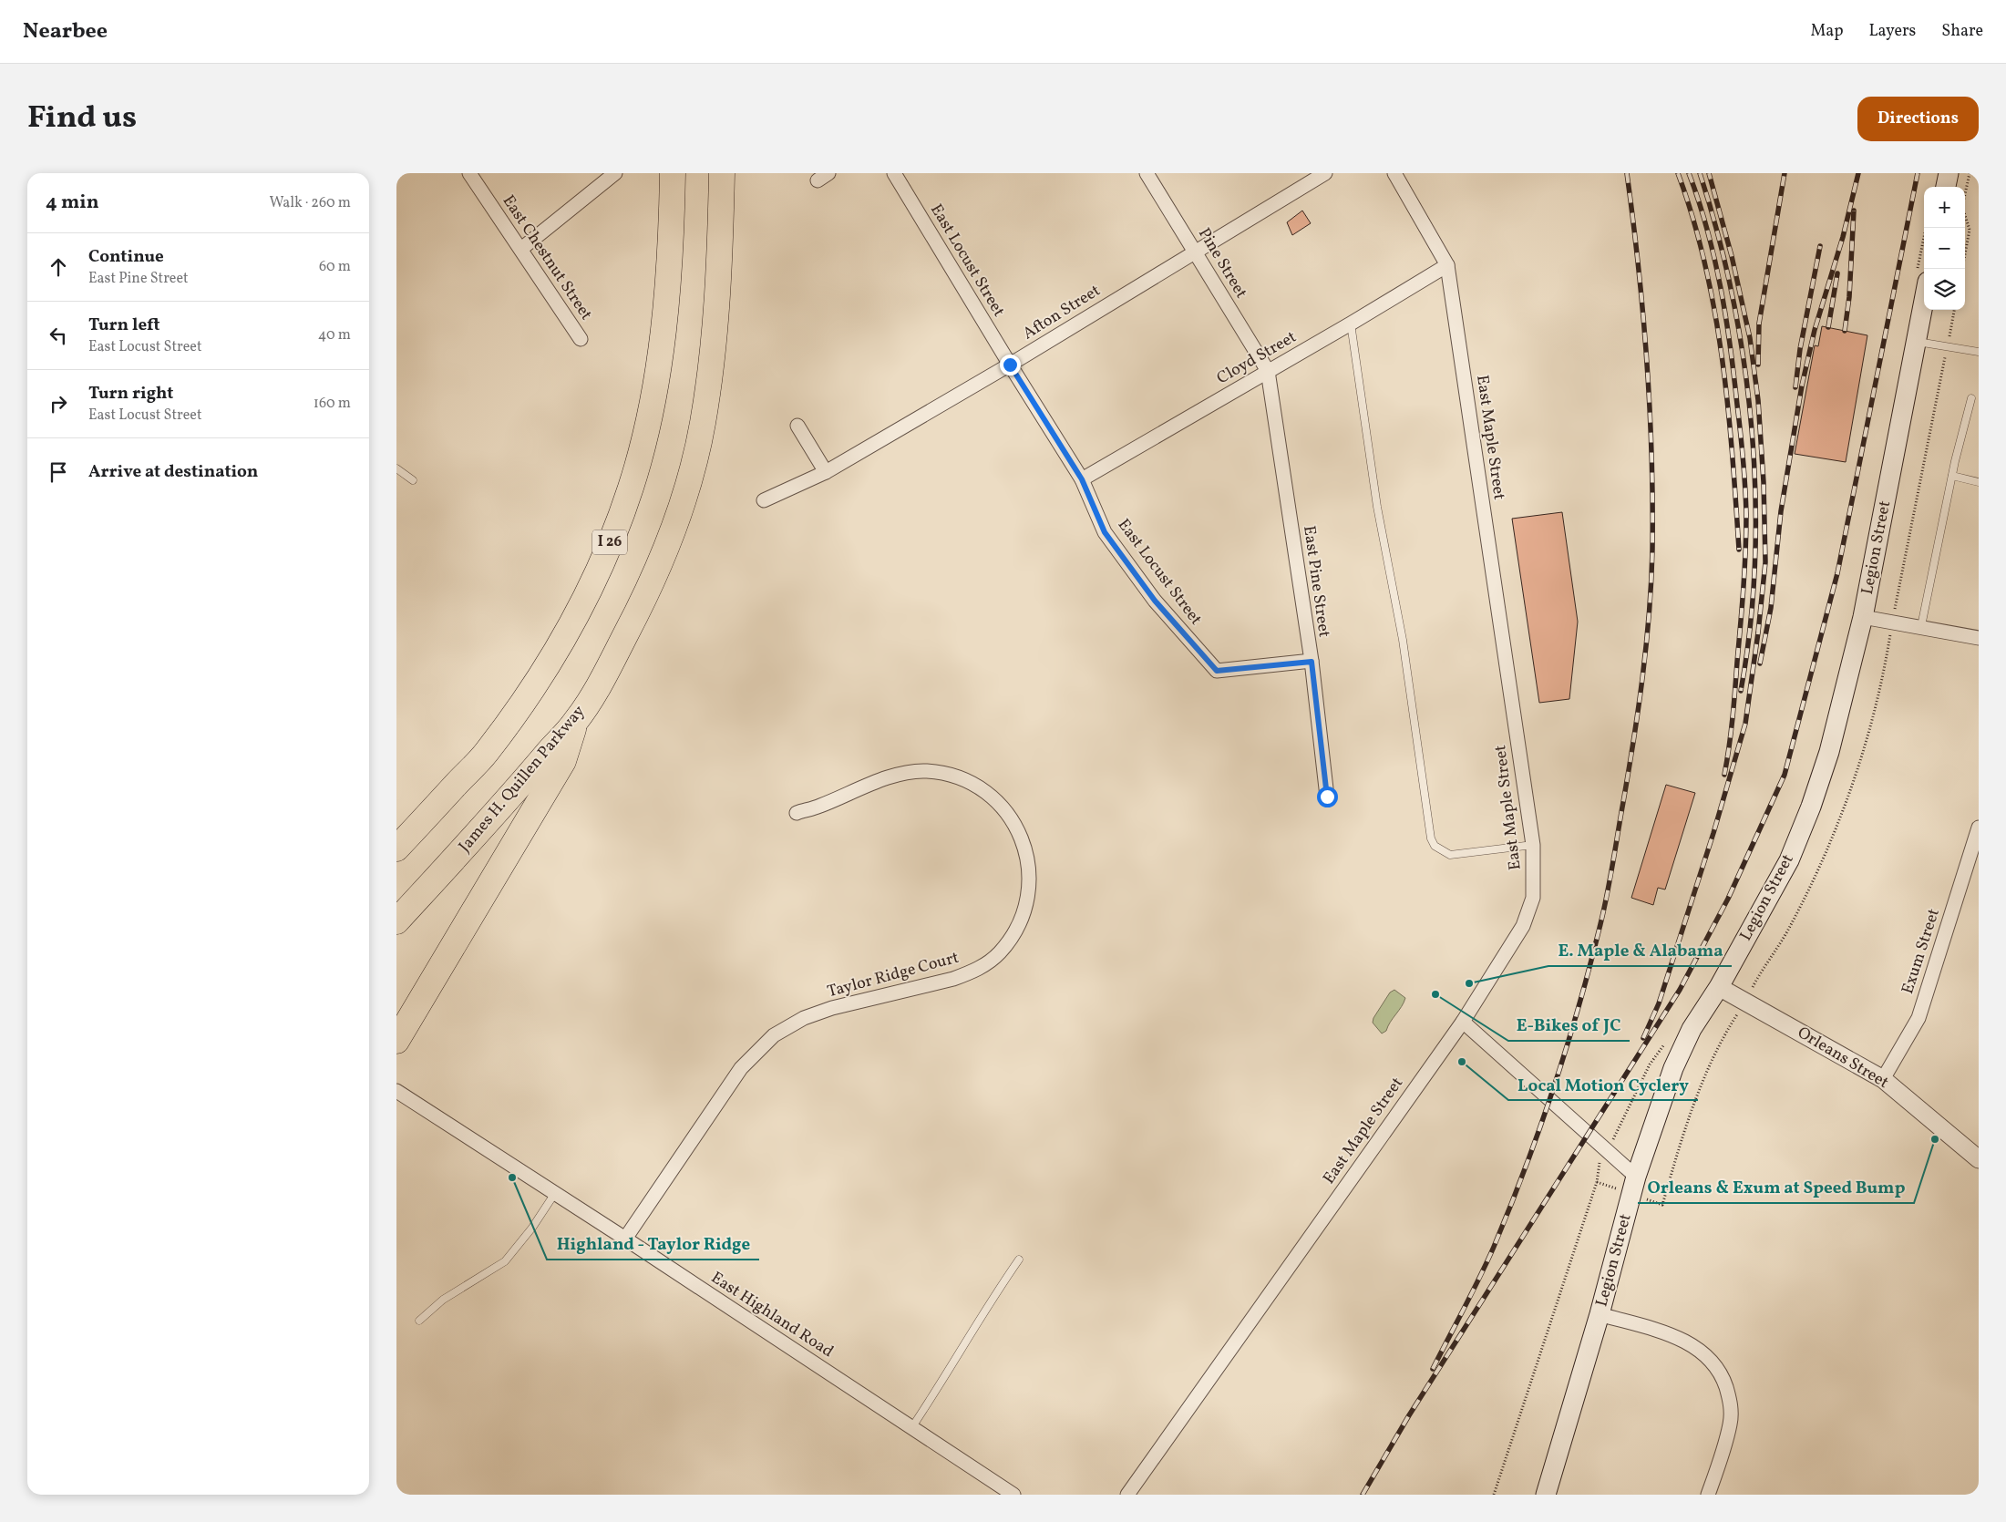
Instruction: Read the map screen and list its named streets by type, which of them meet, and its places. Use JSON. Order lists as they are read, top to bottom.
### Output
{
  "streets": {
    "highway": ["I 26", "James H. Quillen Parkway"],
    "main road": ["Legion Street"],
    "street": [
      "East Chestnut Street",
      "East Locust Street",
      "Pine Street",
      "Afton Street",
      "Cloyd Street",
      "East Maple Street",
      "East Pine Street",
      "Exum Street",
      "Taylor Ridge Court",
      "Orleans Street",
      "East Highland Road"
    ]
  },
  "crossings": [
    ["East Locust Street", "Afton Street"],
    ["East Locust Street", "Cloyd Street"],
    ["East Locust Street", "East Pine Street"],
    ["Pine Street", "Afton Street"],
    ["Pine Street", "Cloyd Street"],
    ["Pine Street", "East Pine Street"],
    ["Cloyd Street", "East Maple Street"],
    ["Cloyd Street", "East Pine Street"],
    ["Legion Street", "Orleans Street"],
    ["Exum Street", "Orleans Street"],
    ["Taylor Ridge Court", "East Highland Road"]
  ],
  "places": [
    "E. Maple & Alabama",
    "E-Bikes of JC",
    "Local Motion Cyclery",
    "Orleans & Exum at Speed Bump",
    "Highland - Taylor Ridge"
  ],
  "page": {
    "header": "Nearbee",
    "nav": ["Map", "Layers", "Share"],
    "title": "Find us",
    "buttons": "Directions",
    "heading": ["4 min", "Walk · 260 m"],
    "map_buttons": ["+", "−"],
    "list": [
      ["Continue", "East Pine Street", "60 m"],
      ["Turn left", "East Locust Street", "40 m"],
      ["Turn right", "East Locust Street", "160 m"],
      "Arrive at destination"
    ]
  }
}
